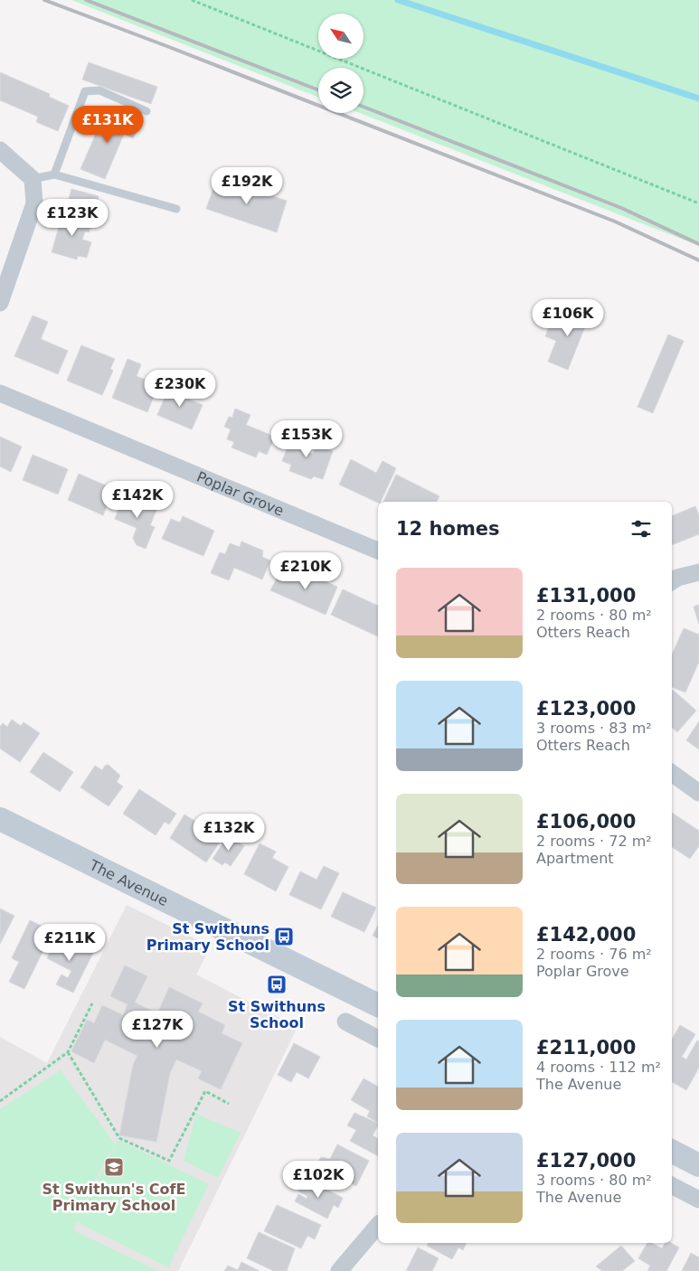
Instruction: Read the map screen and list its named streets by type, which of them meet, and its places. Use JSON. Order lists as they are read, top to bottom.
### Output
{
  "streets": {
    "street": ["Poplar Grove", "The Avenue"]
  },
  "places": {
    "bus stop": ["St Swithuns Primary School", "St Swithuns School"],
    "school or university": ["St Swithun's CofE Primary School"]
  },
  "north": "top left",
  "page": {
    "price": [
      "£131K",
      "£192K",
      "£123K",
      "£106K",
      "£230K",
      "£153K",
      "£142K",
      "£210K",
      "£132K",
      "£211K",
      "£127K",
      "£102K"
    ],
    "heading": "12 homes",
    "list": [
      {
        "name": "£131,000",
        "note": "2 rooms · 80 m² · Otters Reach"
      },
      {
        "name": "£123,000",
        "note": "3 rooms · 83 m² · Otters Reach"
      },
      {
        "name": "£106,000",
        "note": "2 rooms · 72 m² · Apartment"
      },
      {
        "name": "£142,000",
        "note": "2 rooms · 76 m² · Poplar Grove"
      },
      {
        "name": "£211,000",
        "note": "4 rooms · 112 m² · The Avenue"
      },
      {
        "name": "£127,000",
        "note": "3 rooms · 80 m² · The Avenue"
      }
    ]
  }
}
